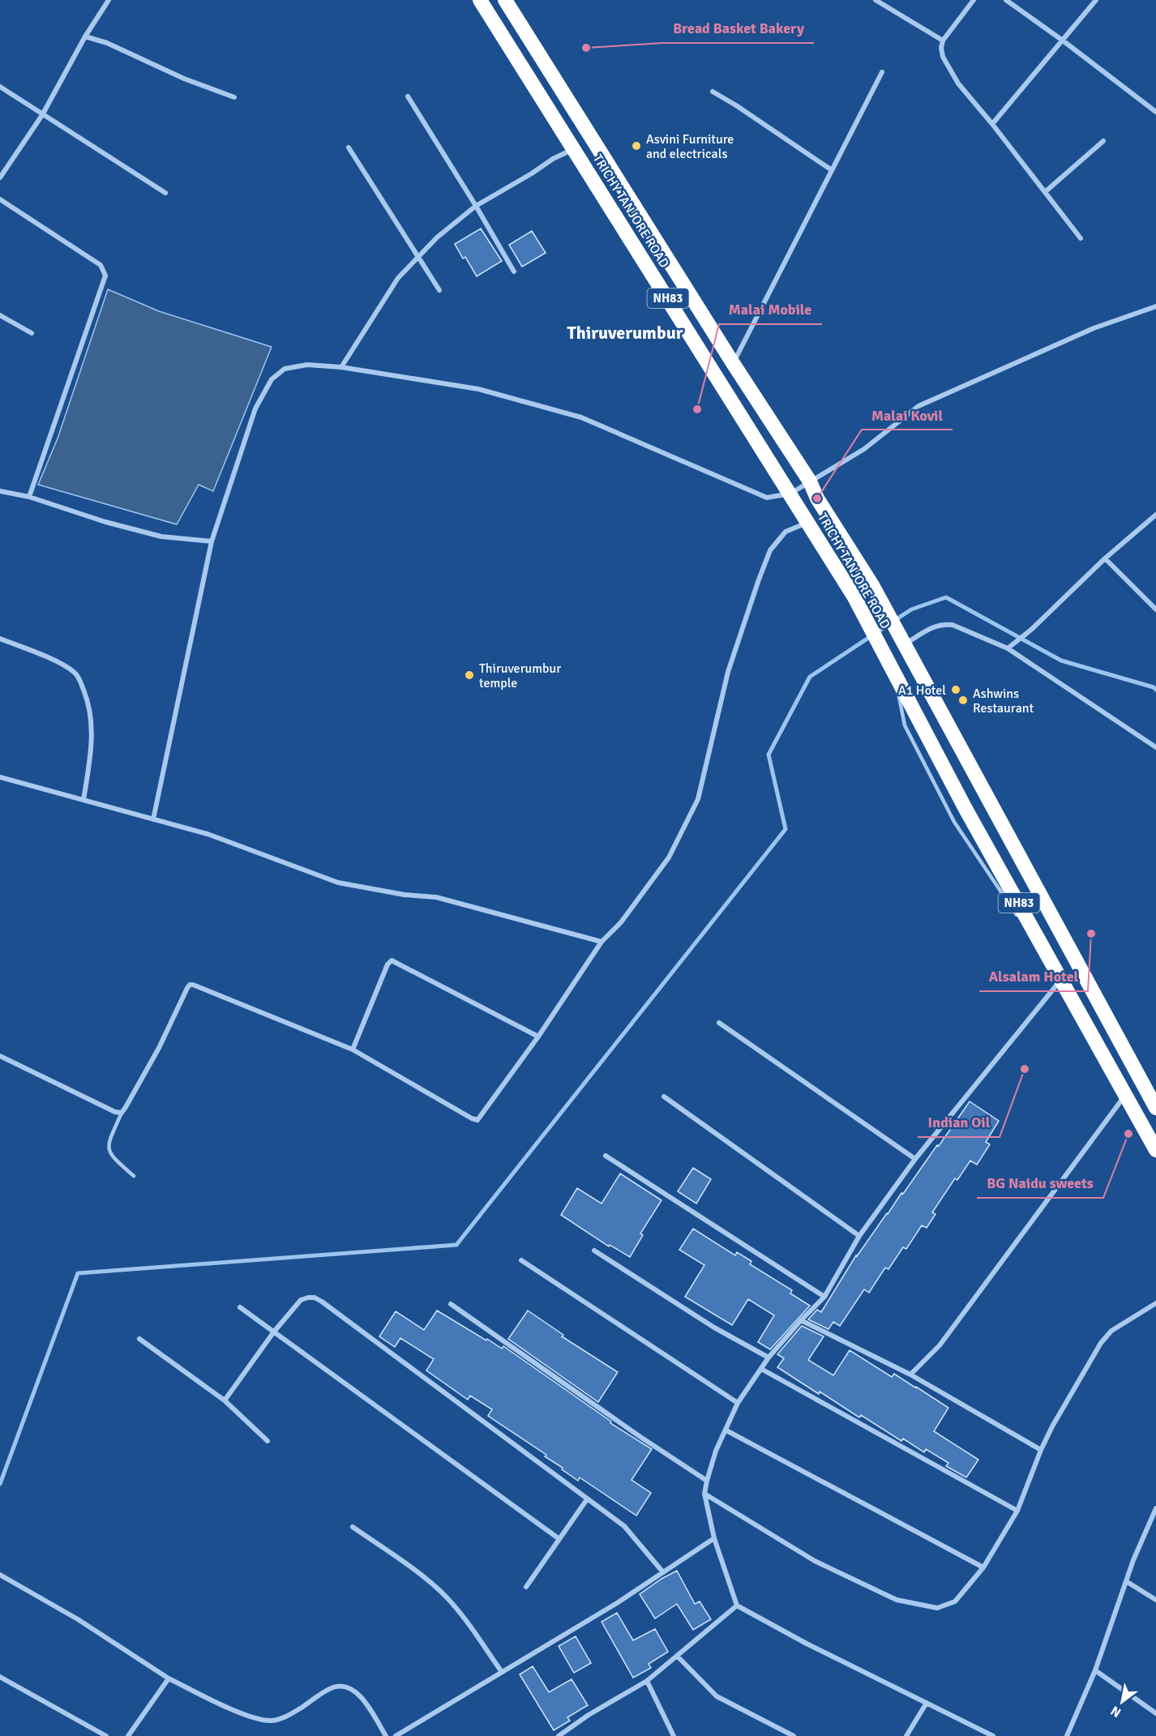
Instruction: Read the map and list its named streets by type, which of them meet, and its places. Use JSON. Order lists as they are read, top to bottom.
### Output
{
  "streets": {
    "highway": ["TRICHY TANJORE ROAD", "NH83"]
  },
  "districts": ["Thiruverumbur"],
  "places": [
    "Bread Basket Bakery",
    "Asvini Furniture and electricals",
    "Malai Mobile",
    "Malai Kovil",
    "Thiruverumbur temple",
    "A1 Hotel",
    "Ashwins Restaurant",
    "Alsalam Hotel",
    "Indian Oil",
    "BG Naidu sweets"
  ],
  "north": "bottom left"
}
